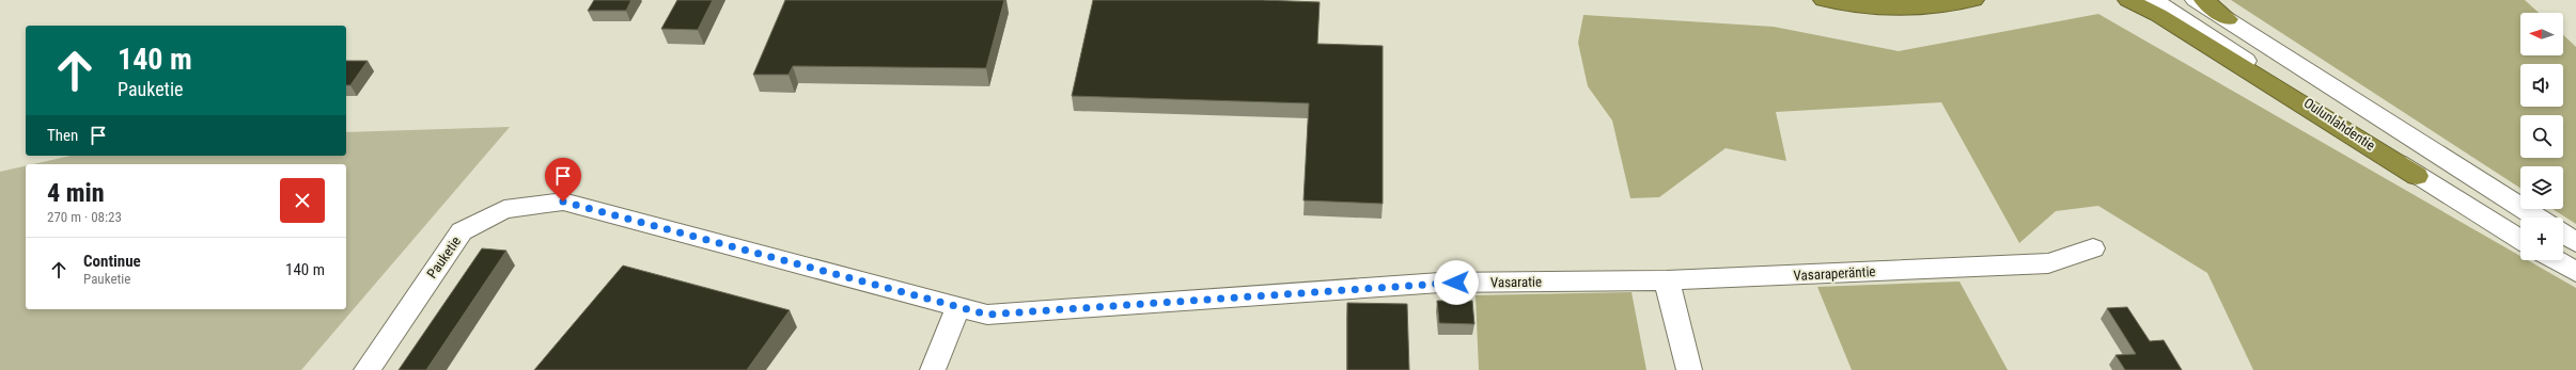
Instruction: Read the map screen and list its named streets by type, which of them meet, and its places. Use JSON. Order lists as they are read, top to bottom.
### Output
{
  "streets": {
    "street": [
      "Oulunlahdentie",
      "Pauketie",
      "Vasaraperäntie",
      "Vasaratie"
    ]
  },
  "crossings": [
    ["Pauketie", "Vasaratie"],
    ["Vasaraperäntie", "Vasaratie"]
  ],
  "north": "left",
  "page": {
    "map_buttons": "+",
    "turn": ["140 m", "Pauketie"],
    "then": "Then",
    "heading": ["4 min", "270 m · 08:23"],
    "list": [
      {
        "name": "Continue",
        "note": "Pauketie",
        "value": "140 m"
      }
    ]
  }
}
